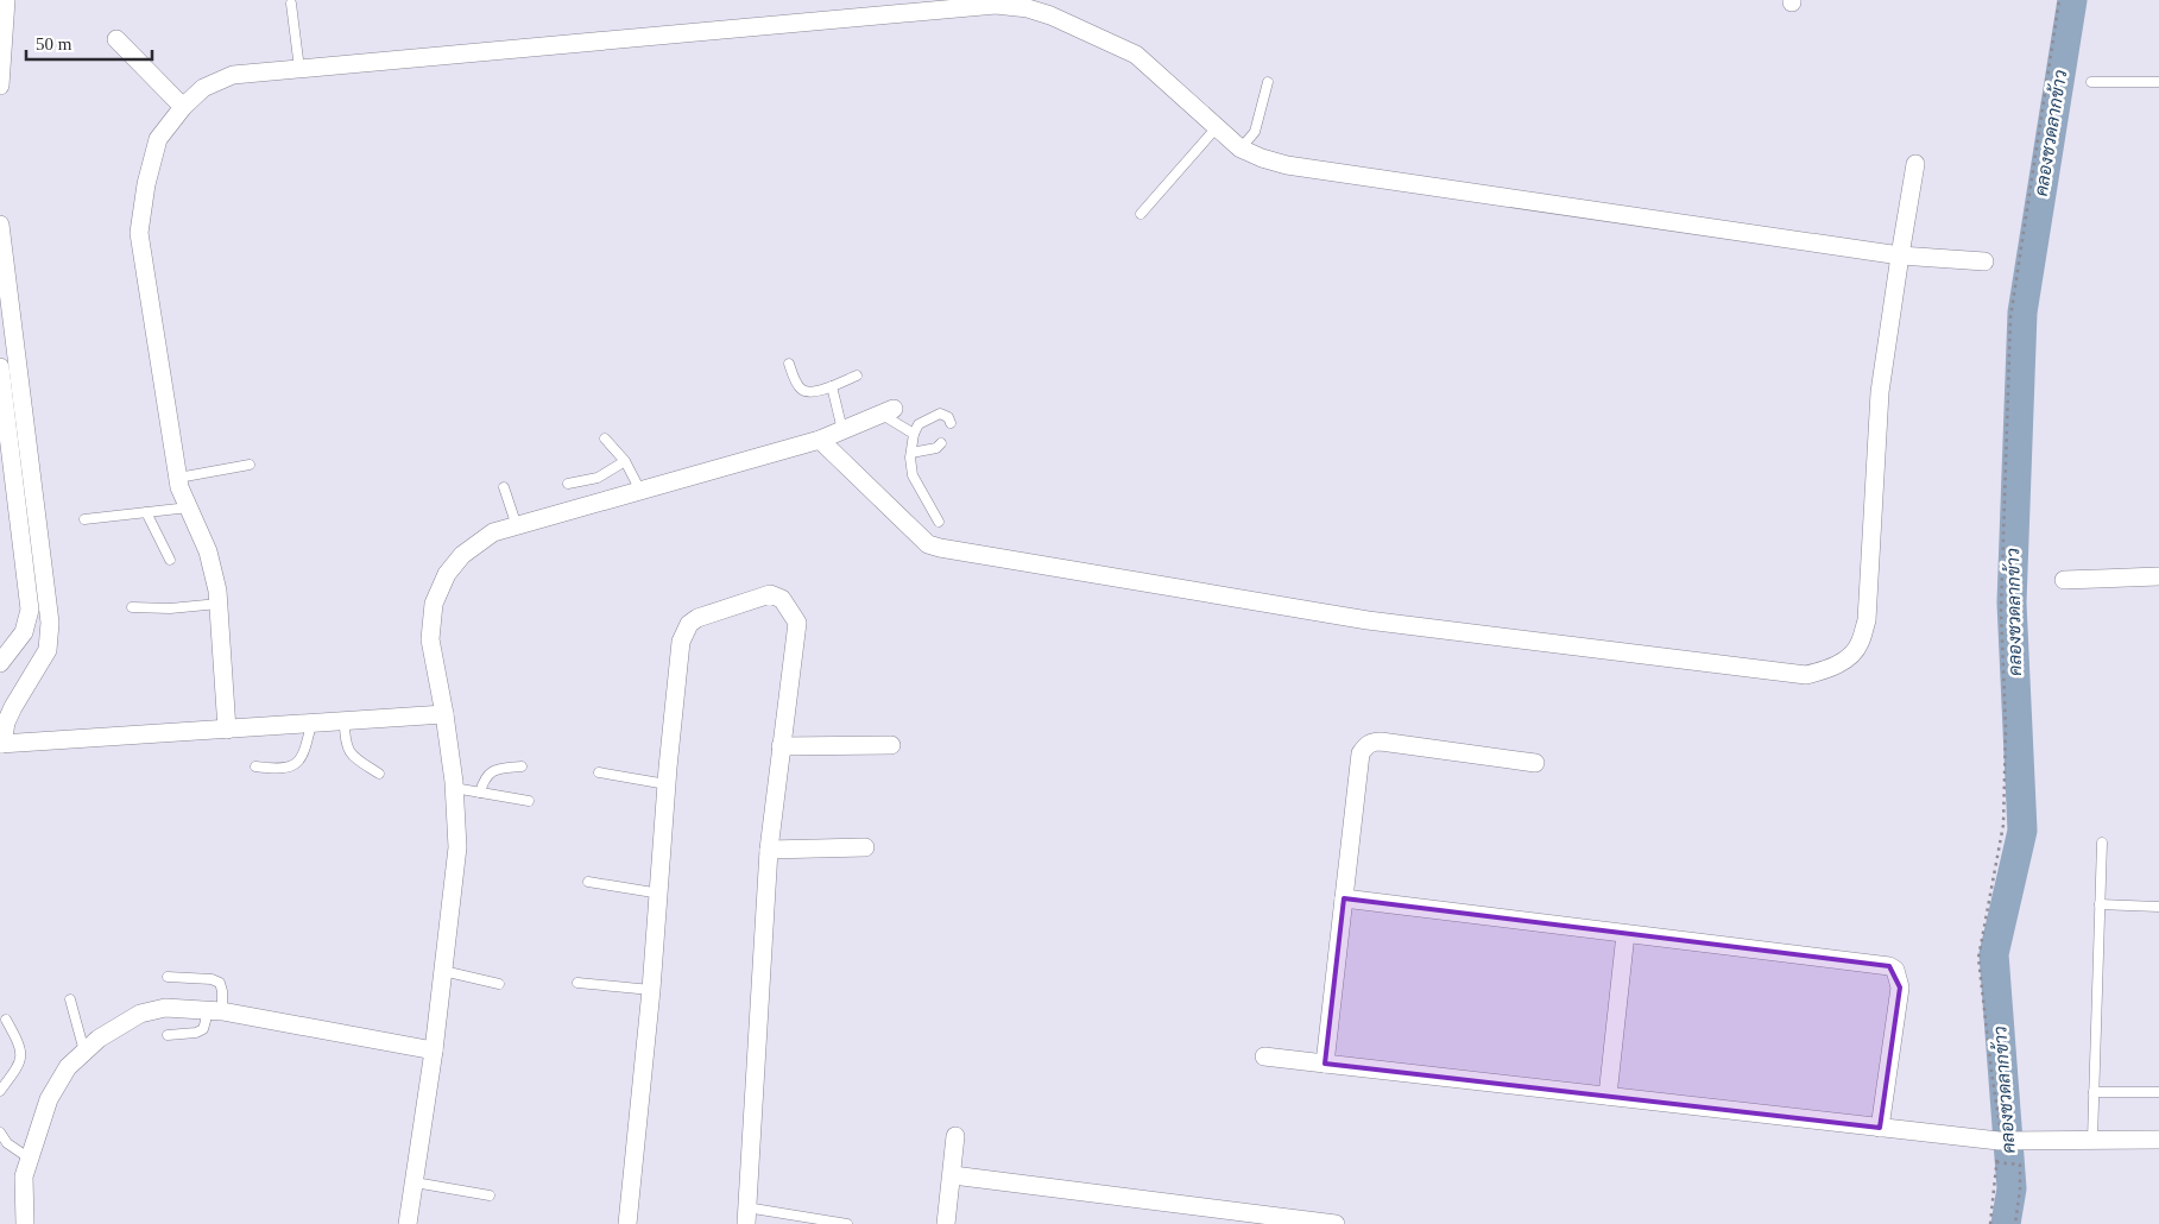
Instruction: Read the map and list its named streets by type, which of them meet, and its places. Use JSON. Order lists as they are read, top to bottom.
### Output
{
  "water": ["คลองชวดลากข้าว"],
  "scale_bar": "50 m"
}
